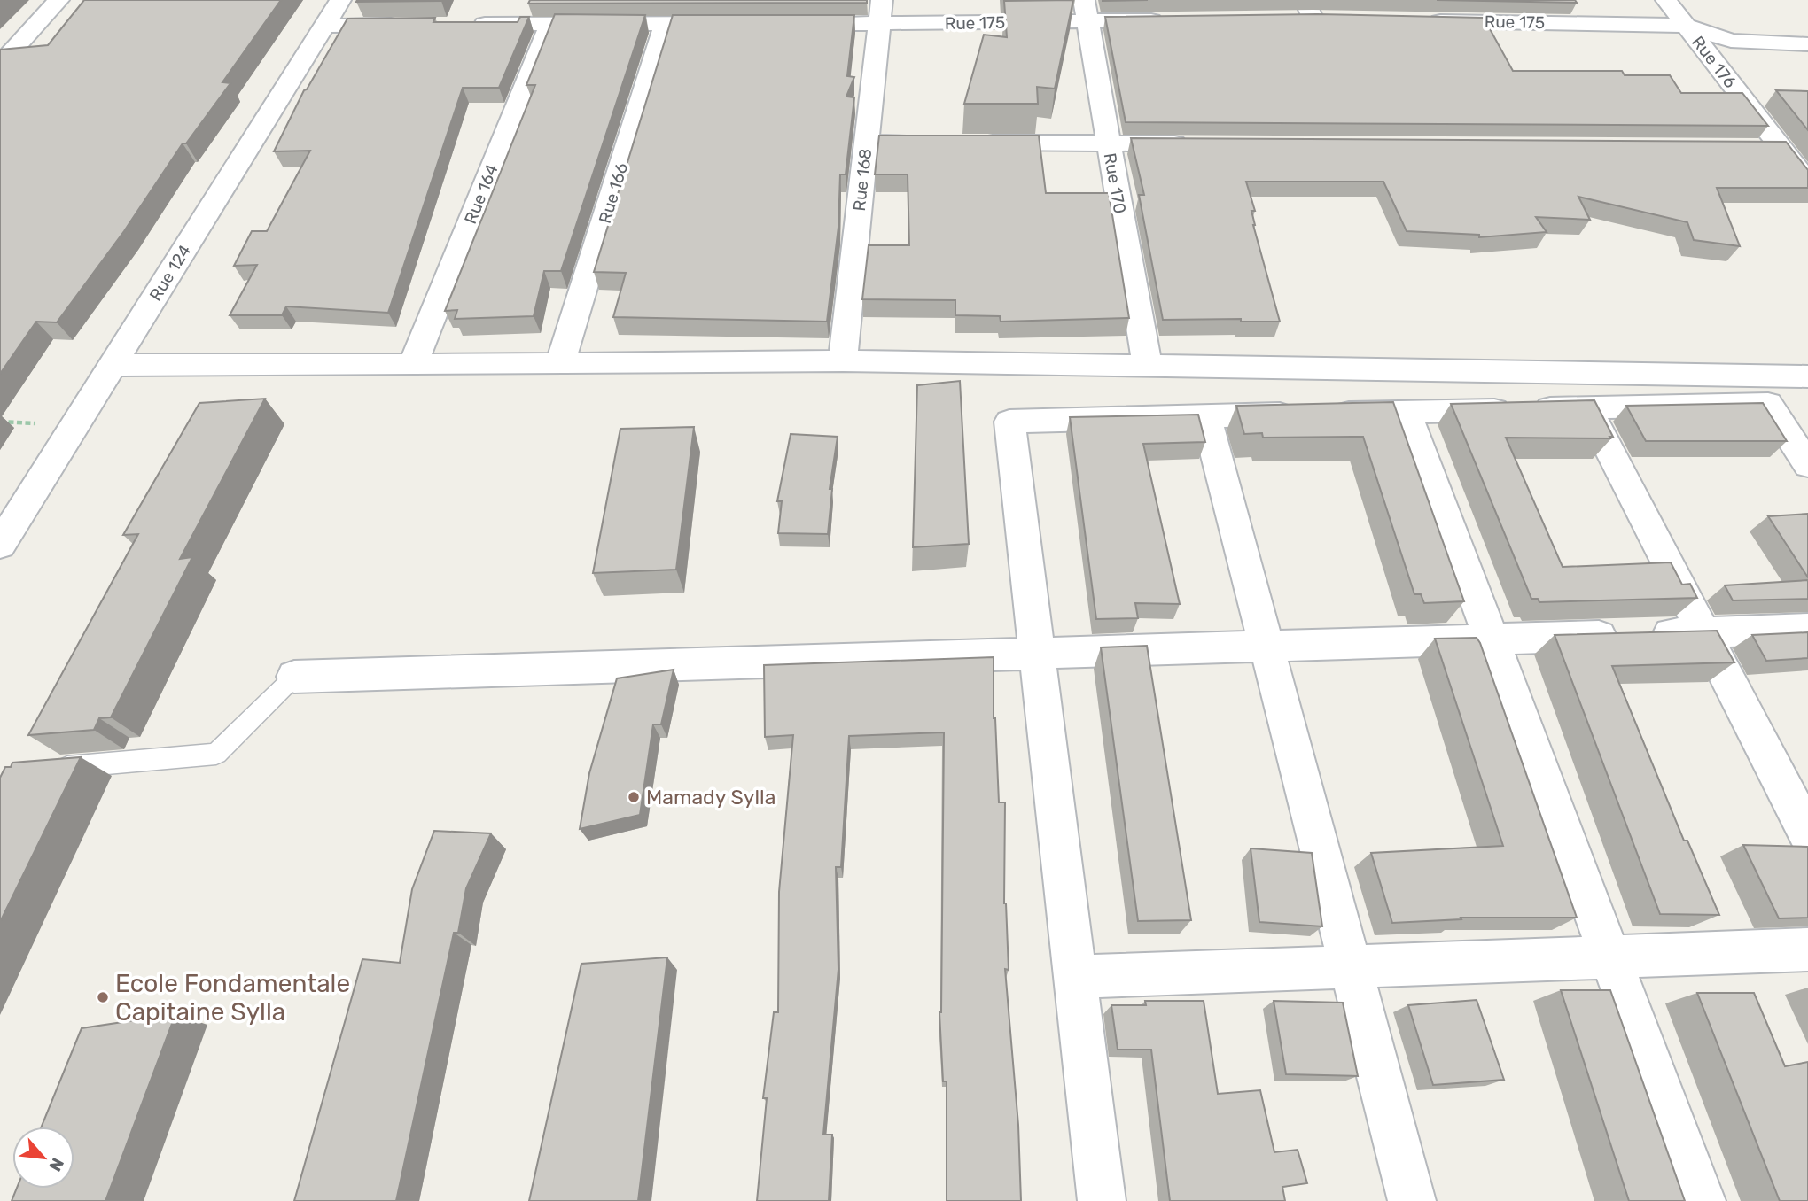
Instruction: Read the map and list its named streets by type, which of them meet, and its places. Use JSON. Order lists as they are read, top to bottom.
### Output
{
  "streets": {
    "street": [
      "Rue 175",
      "Rue 176",
      "Rue 168",
      "Rue 170",
      "Rue 166",
      "Rue 164",
      "Rue 124"
    ]
  },
  "crossings": [
    ["Rue 175", "Rue 176"],
    ["Rue 175", "Rue 168"],
    ["Rue 175", "Rue 170"]
  ],
  "places": ["Mamady Sylla", "Ecole Fondamentale Capitaine Sylla"],
  "north": "bottom right"
}
